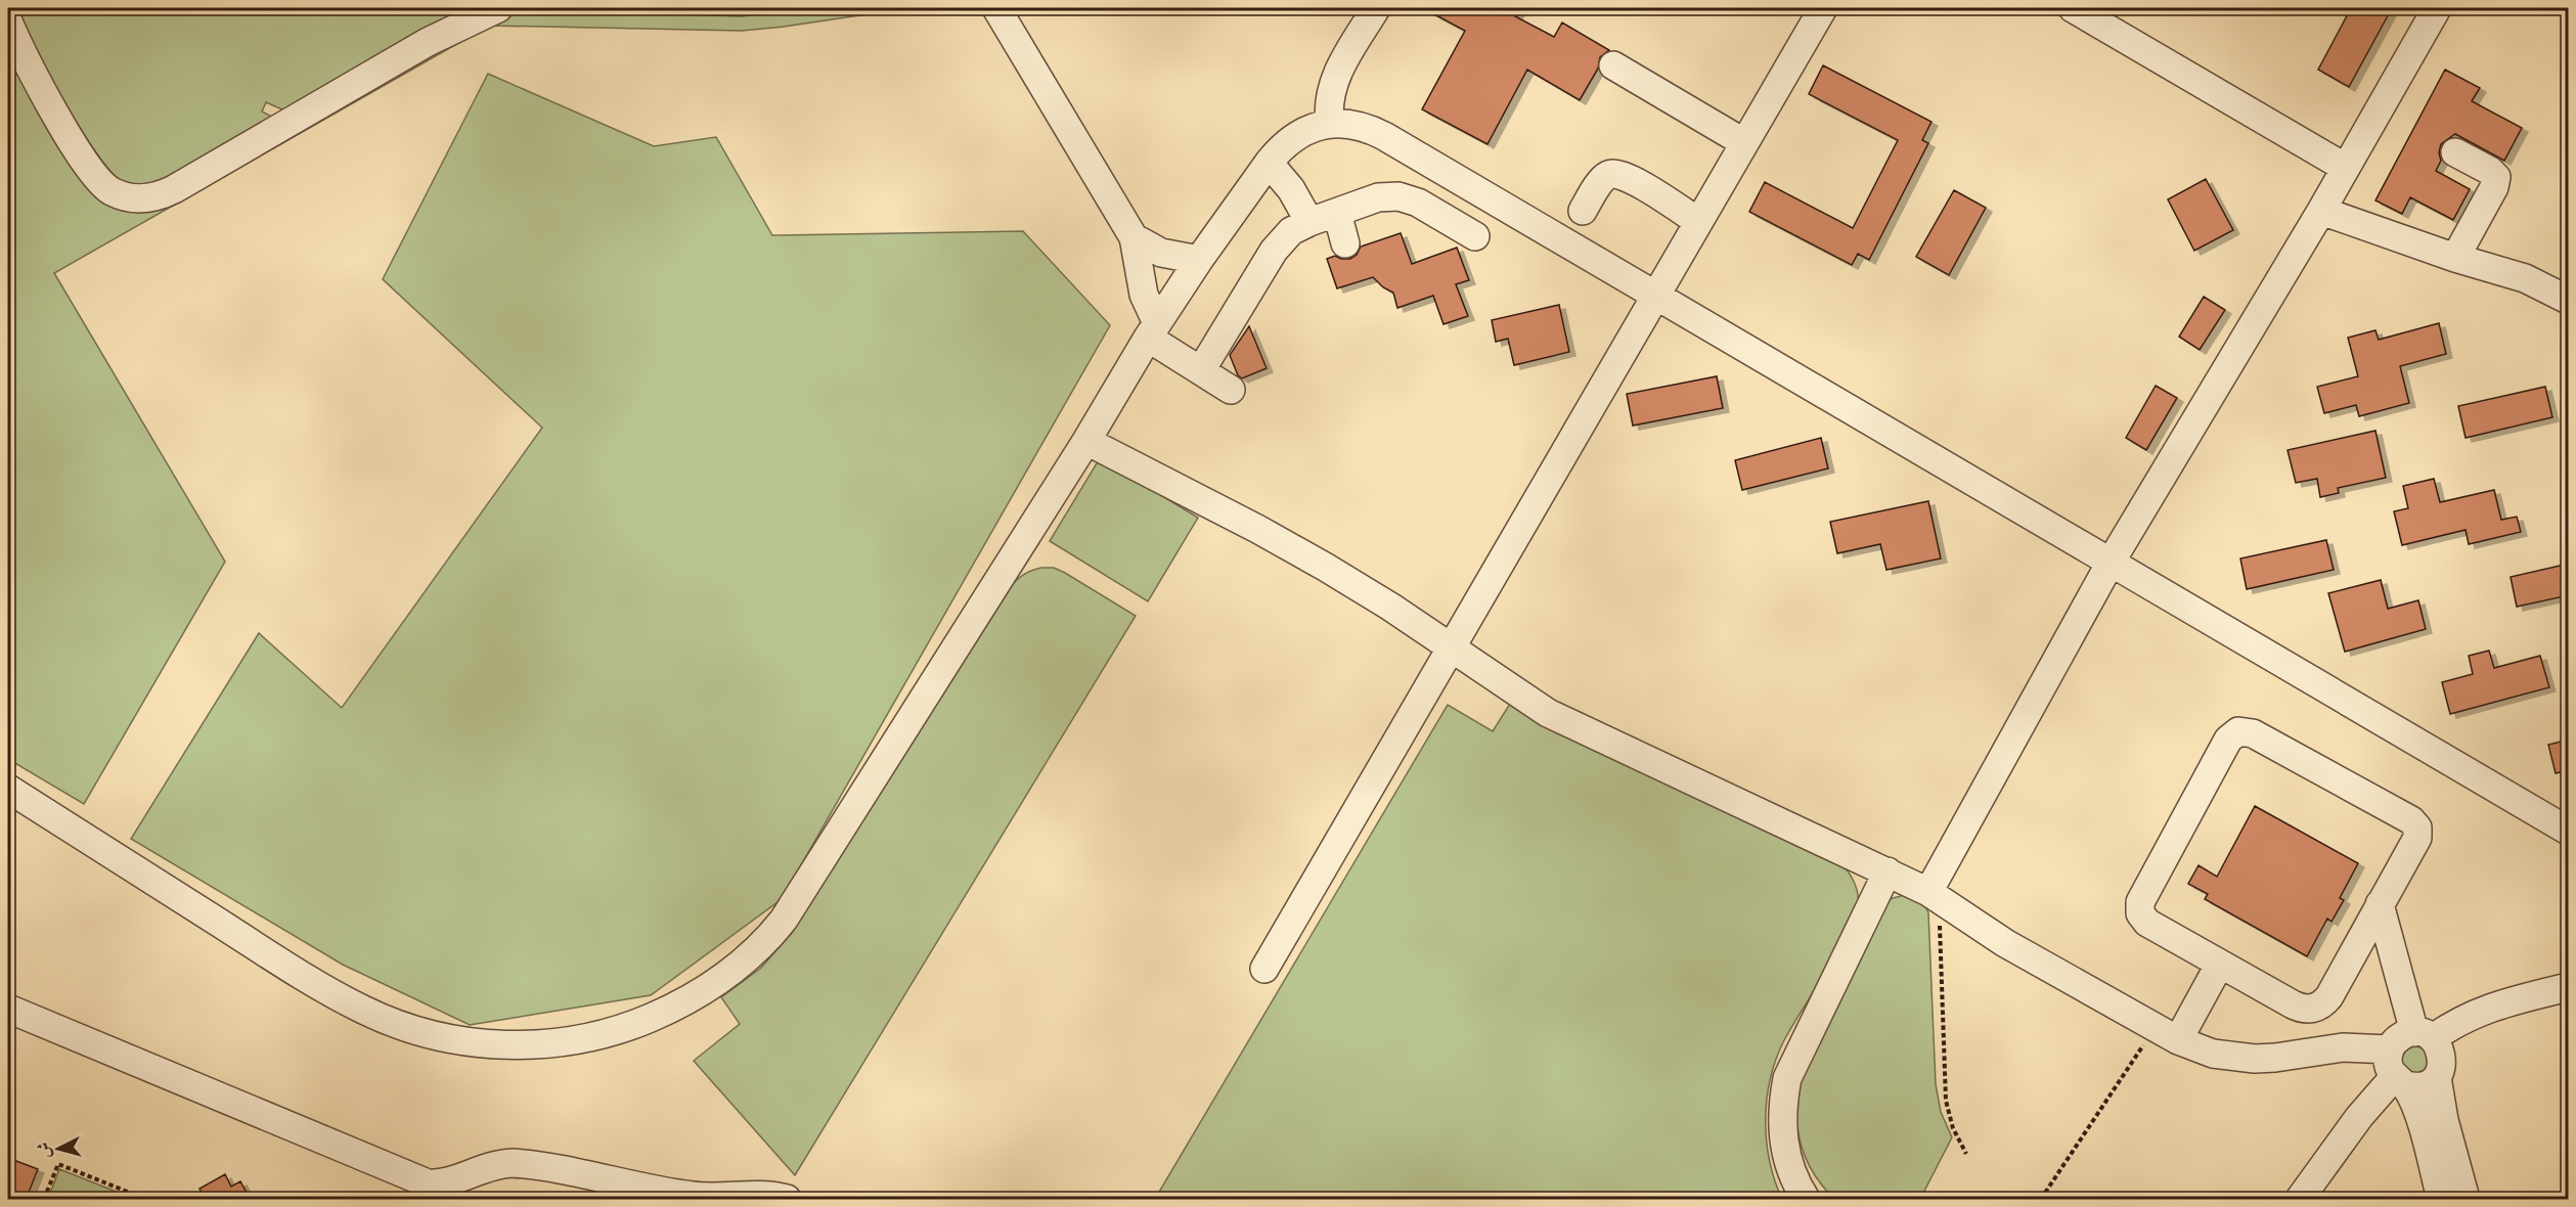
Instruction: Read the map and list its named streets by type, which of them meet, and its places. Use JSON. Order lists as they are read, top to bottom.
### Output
{
  "north": "left"
}
